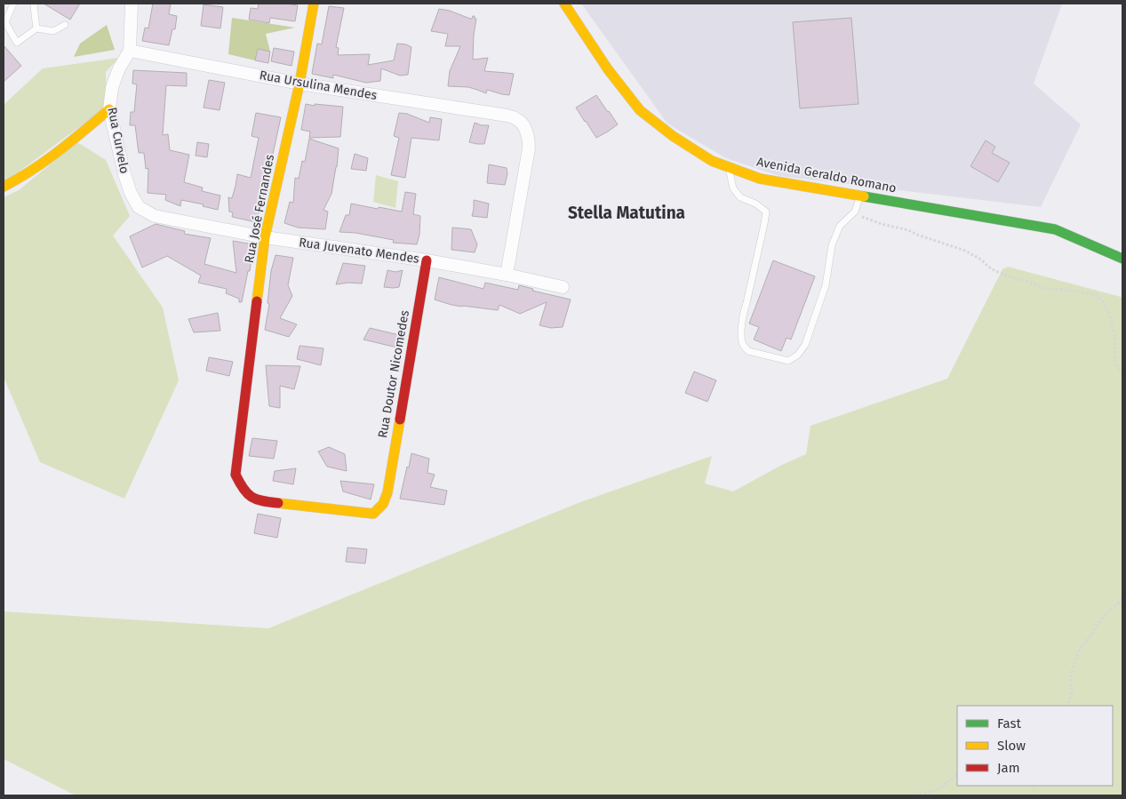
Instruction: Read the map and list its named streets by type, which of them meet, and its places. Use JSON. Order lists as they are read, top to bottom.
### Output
{
  "streets": {
    "street": [
      "Rua Ursulina Mendes",
      "Rua Curvelo",
      "Avenida Geraldo Romano",
      "Rua José Fernandes",
      "Rua Juvenato Mendes",
      "Rua Doutor Nicomedes"
    ]
  },
  "crossings": [
    ["Rua Ursulina Mendes", "Rua Curvelo"],
    ["Rua Ursulina Mendes", "Rua José Fernandes"],
    ["Rua Ursulina Mendes", "Rua Juvenato Mendes"],
    ["Rua Curvelo", "Rua Juvenato Mendes"],
    ["Rua José Fernandes", "Rua Juvenato Mendes"],
    ["Rua José Fernandes", "Rua Doutor Nicomedes"],
    ["Rua Juvenato Mendes", "Rua Doutor Nicomedes"]
  ],
  "districts": ["Stella Matutina"],
  "legend": ["Fast", "Slow", "Jam"]
}
